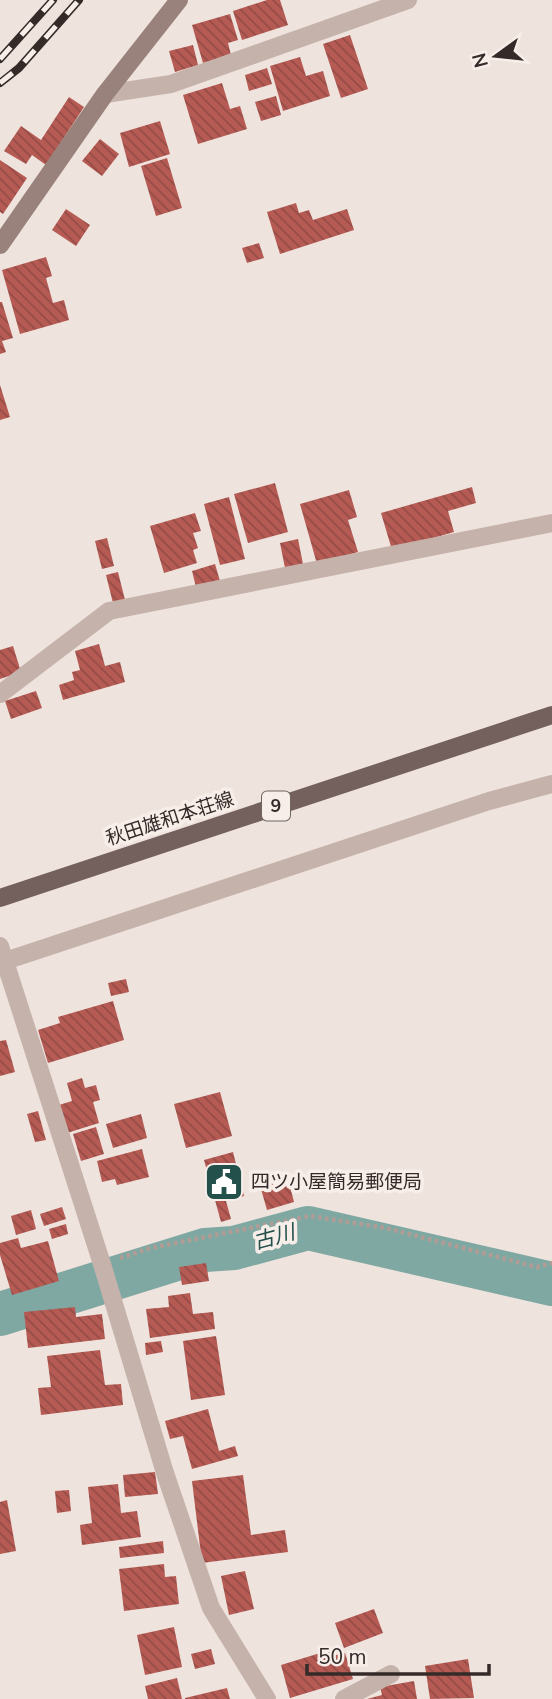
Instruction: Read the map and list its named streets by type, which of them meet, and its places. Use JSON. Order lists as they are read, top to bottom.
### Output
{
  "streets": {
    "main road": ["9", "秋田雄和本荘線"]
  },
  "water": ["古川"],
  "places": {
    "public building": ["四ツ小屋簡易郵便局"]
  },
  "scale_bar": "50 m",
  "north": "left"
}
